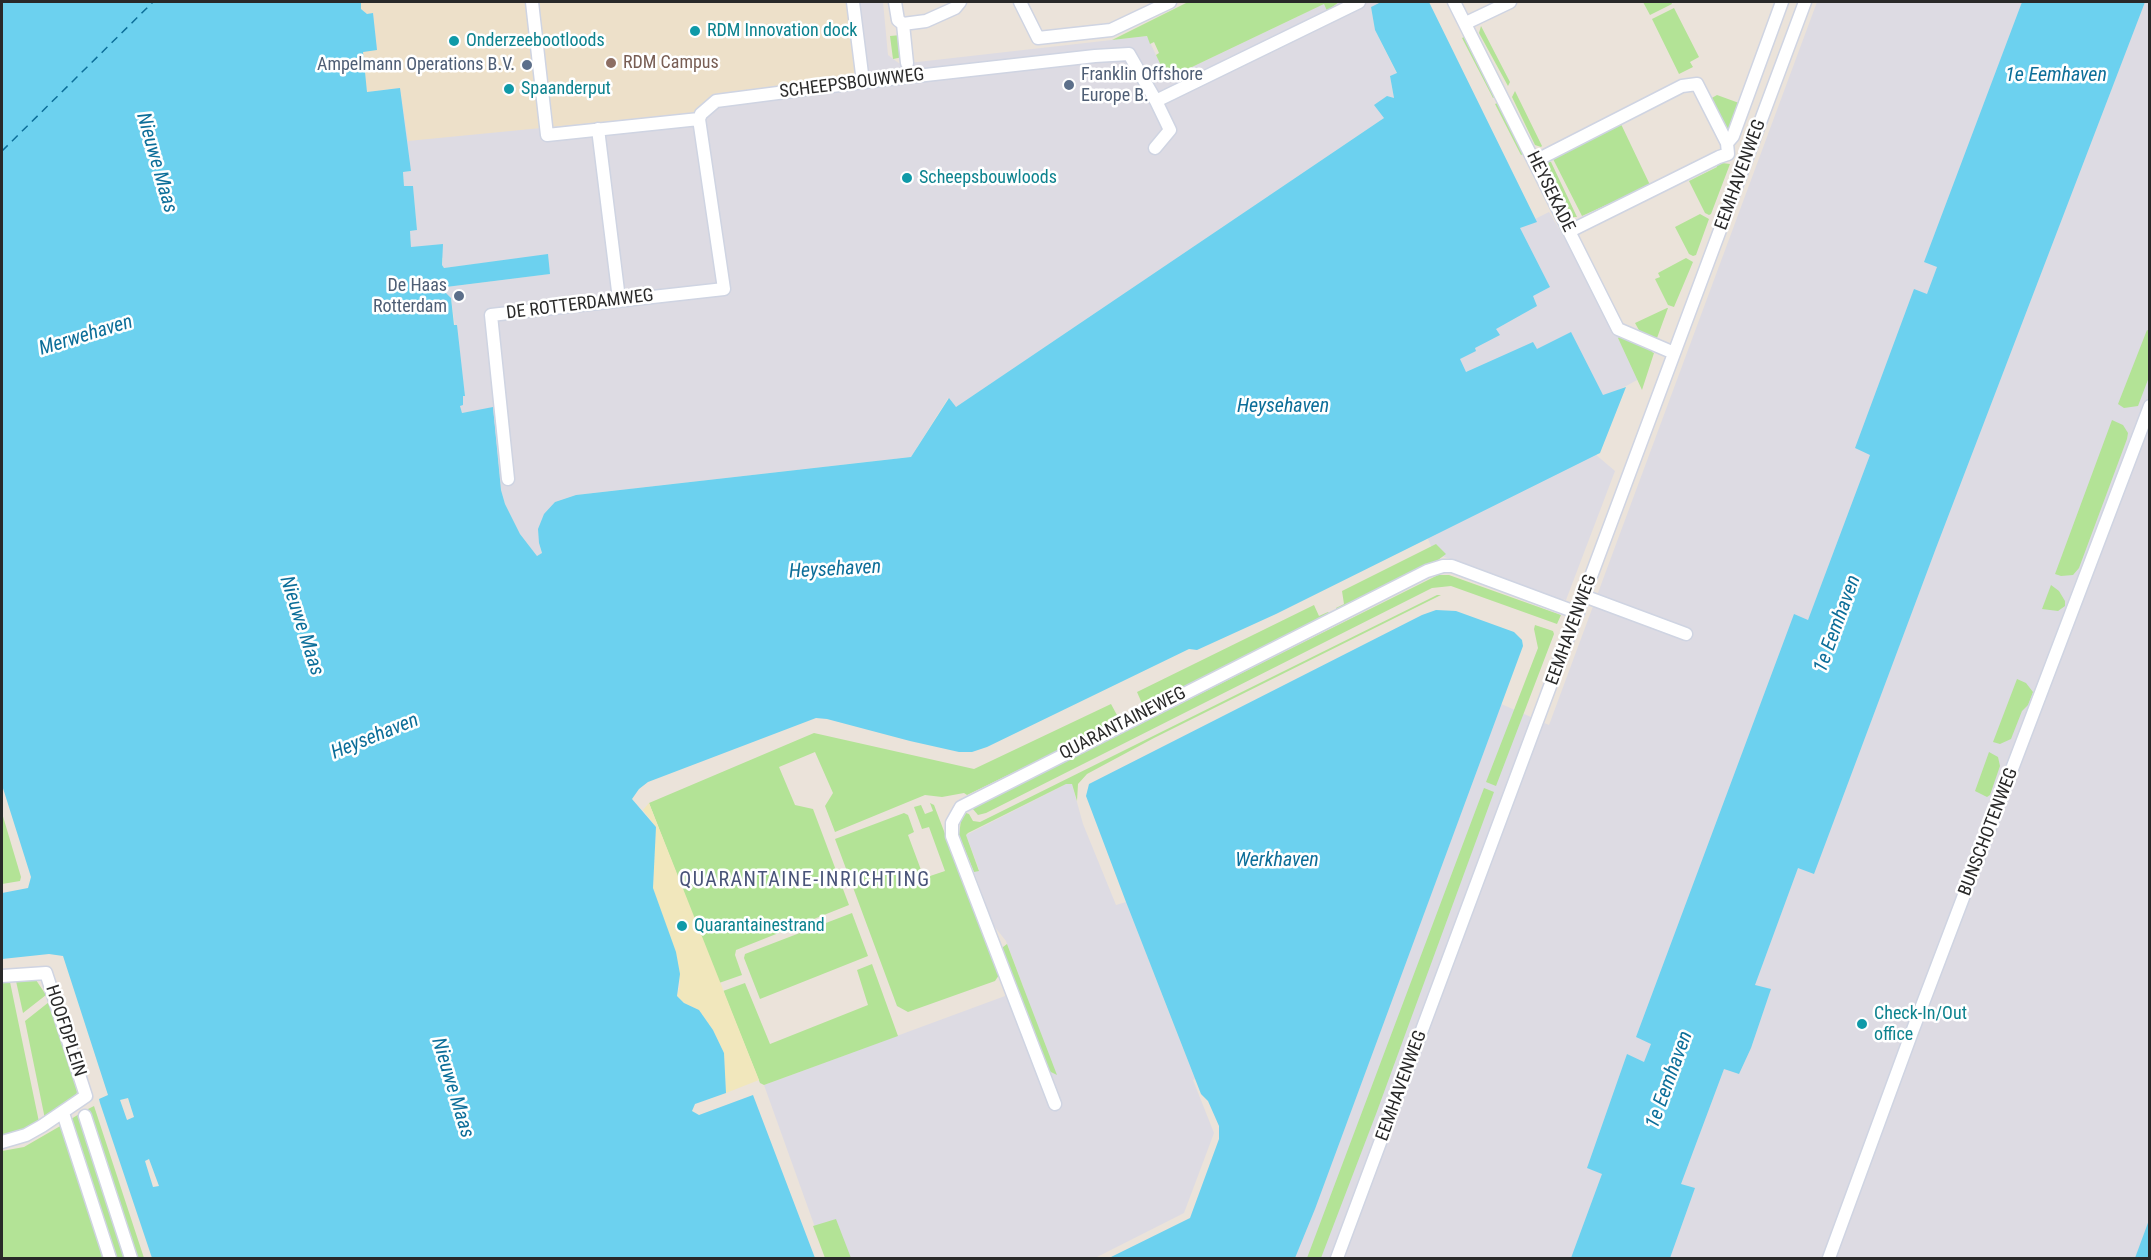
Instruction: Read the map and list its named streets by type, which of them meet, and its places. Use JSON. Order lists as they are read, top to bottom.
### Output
{
  "streets": {
    "street": [
      "SCHEEPSBOUWWEG",
      "EEMHAVENWEG",
      "HEYSEKADE",
      "DE ROTTERDAMWEG",
      "QUARANTAINEWEG",
      "BUNSCHOTENWEG",
      "HOOFDPLEIN"
    ]
  },
  "crossings": [
    ["SCHEEPSBOUWWEG", "DE ROTTERDAMWEG"],
    ["EEMHAVENWEG", "HEYSEKADE"],
    ["EEMHAVENWEG", "QUARANTAINEWEG"]
  ],
  "districts": ["QUARANTAINE-INRICHTING"],
  "water": [
    "1e Eemhaven",
    "Nieuwe Maas",
    "Merwehaven",
    "Heysehaven",
    "Werkhaven"
  ],
  "places": [
    "RDM Innovation dock",
    "Onderzeebootloods",
    "RDM Campus",
    "Ampelmann Operations B.V.",
    "Franklin Offshore Europe B.",
    "Spaanderput",
    "Scheepsbouwloods",
    "De Haas Rotterdam",
    "Quarantainestrand",
    "Check-In/Out office"
  ]
}
